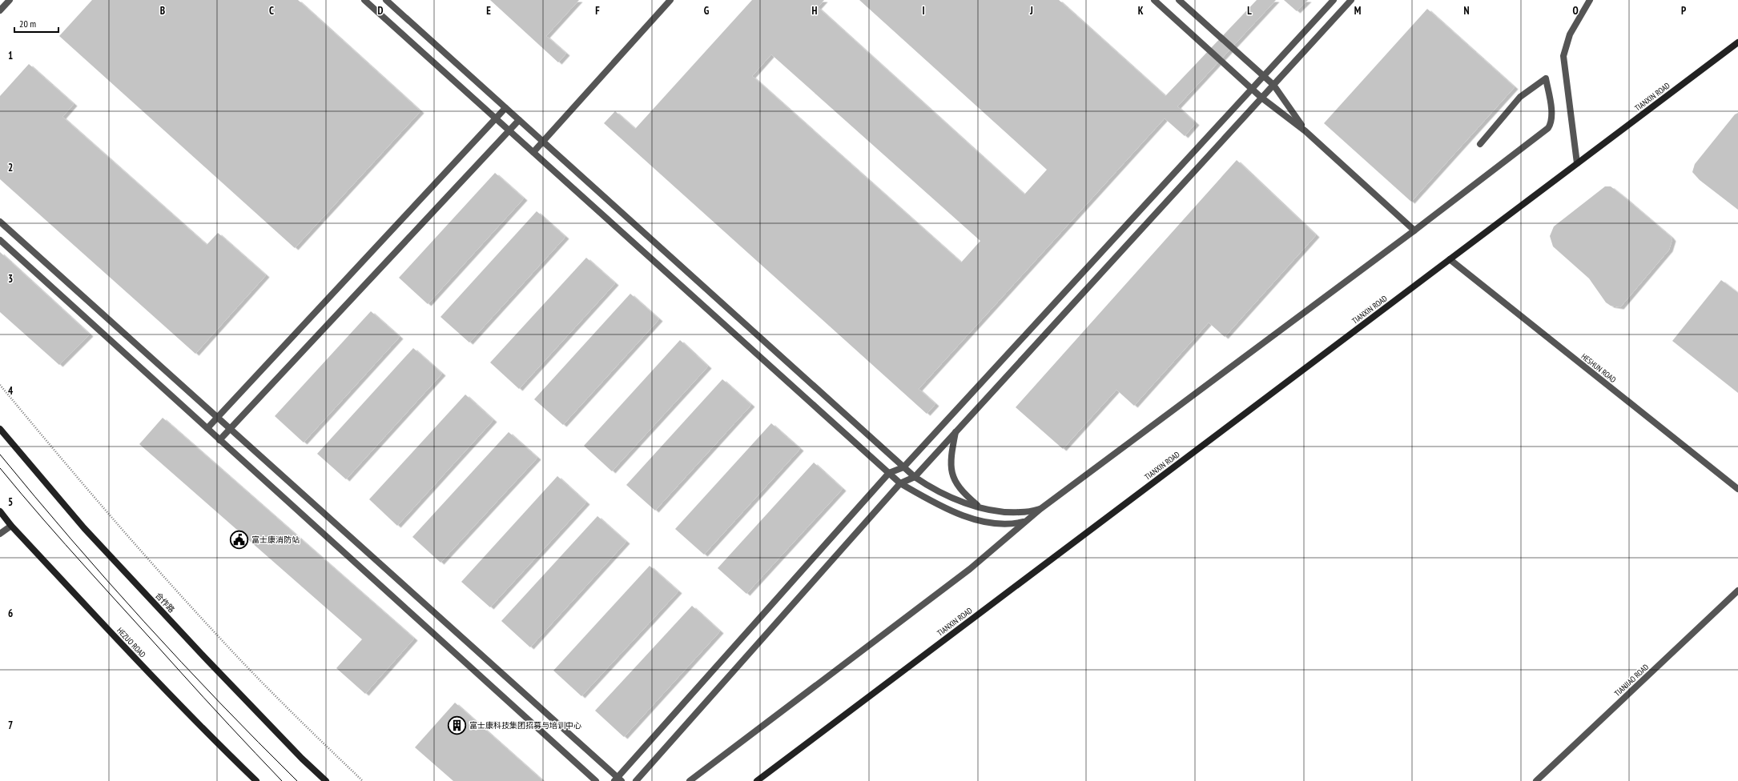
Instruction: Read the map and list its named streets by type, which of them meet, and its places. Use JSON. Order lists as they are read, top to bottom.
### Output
{
  "streets": {
    "street": [
      "TIANXIN ROAD",
      "HESHUN ROAD",
      "合作路",
      "HEZUO ROAD",
      "TIANJIAO ROAD"
    ]
  },
  "crossings": [
    ["TIANXIN ROAD", "HESHUN ROAD"]
  ],
  "places": {
    "public building": ["富士康消防站"],
    "building": ["富士康科技集团招募与培训中心"]
  },
  "scale_bar": "20 m",
  "grid": {
    "columns": [
      "B",
      "C",
      "D",
      "E",
      "F",
      "G",
      "H",
      "I",
      "J",
      "K",
      "L",
      "M",
      "N",
      "O",
      "P"
    ],
    "rows": [
      "1",
      "2",
      "3",
      "4",
      "5",
      "6",
      "7"
    ]
  }
}
